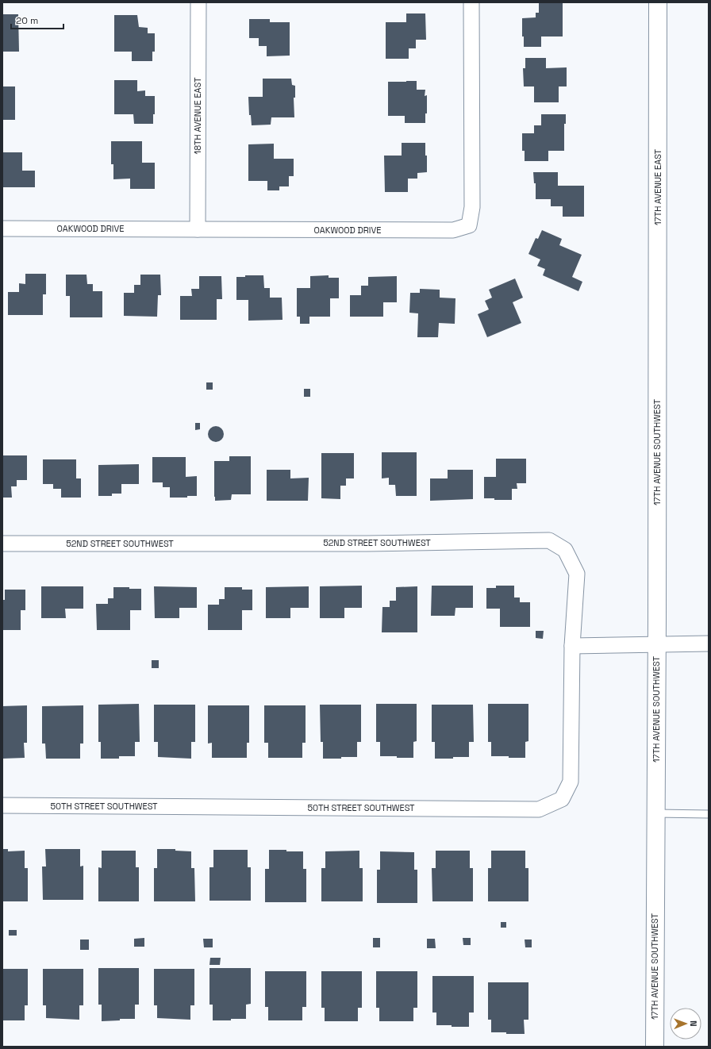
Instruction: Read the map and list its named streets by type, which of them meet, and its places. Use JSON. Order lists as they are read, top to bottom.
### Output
{
  "streets": {
    "street": [
      "18TH AVENUE EAST",
      "17TH AVENUE EAST",
      "OAKWOOD DRIVE",
      "17TH AVENUE SOUTHWEST",
      "52ND STREET SOUTHWEST",
      "50TH STREET SOUTHWEST"
    ]
  },
  "crossings": [
    ["18TH AVENUE EAST", "OAKWOOD DRIVE"],
    ["17TH AVENUE EAST", "17TH AVENUE SOUTHWEST"],
    ["52ND STREET SOUTHWEST", "50TH STREET SOUTHWEST"]
  ],
  "scale_bar": "20 m",
  "north": "right"
}
